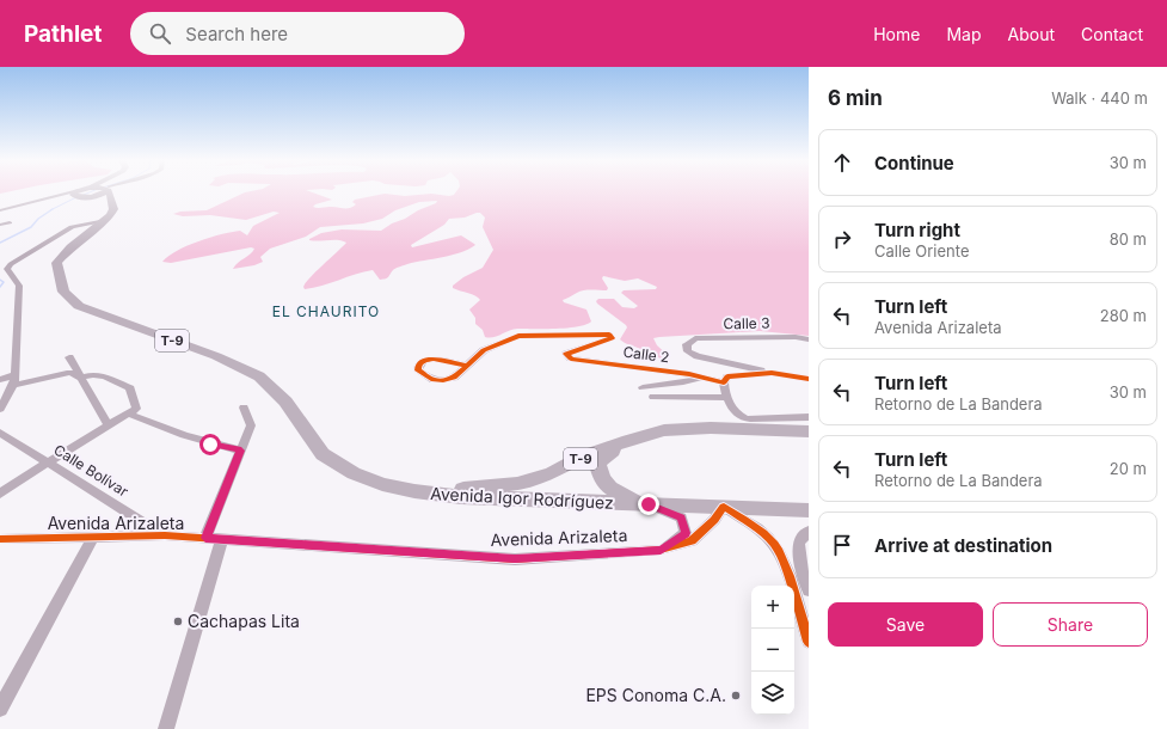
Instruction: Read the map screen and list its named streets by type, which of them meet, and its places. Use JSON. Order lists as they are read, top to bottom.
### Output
{
  "streets": {
    "highway": ["T-9", "Avenida Igor Rodríguez"],
    "street": [
      "Calle 3",
      "Calle 2",
      "Calle Bolívar",
      "Avenida Arizaleta"
    ]
  },
  "crossings": [
    ["T-9", "Avenida Igor Rodríguez"],
    ["Calle Bolívar", "Avenida Arizaleta"],
    ["Avenida Igor Rodríguez", "Avenida Arizaleta"]
  ],
  "districts": ["EL CHAURITO"],
  "places": ["Cachapas Lita", "EPS Conoma C.A."],
  "page": {
    "header": "Pathlet",
    "search": "Search here",
    "nav": [
      "Home",
      "Map",
      "About",
      "Contact"
    ],
    "heading": ["6 min", "Walk · 440 m"],
    "list": [
      ["Continue", "30 m"],
      ["Turn right", "Calle Oriente", "80 m"],
      ["Turn left", "Avenida Arizaleta", "280 m"],
      ["Turn left", "Retorno de La Bandera", "30 m"],
      ["Turn left", "Retorno de La Bandera", "20 m"],
      "Arrive at destination"
    ],
    "map_buttons": ["+", "−"],
    "buttons": ["Save", "Share"]
  }
}
